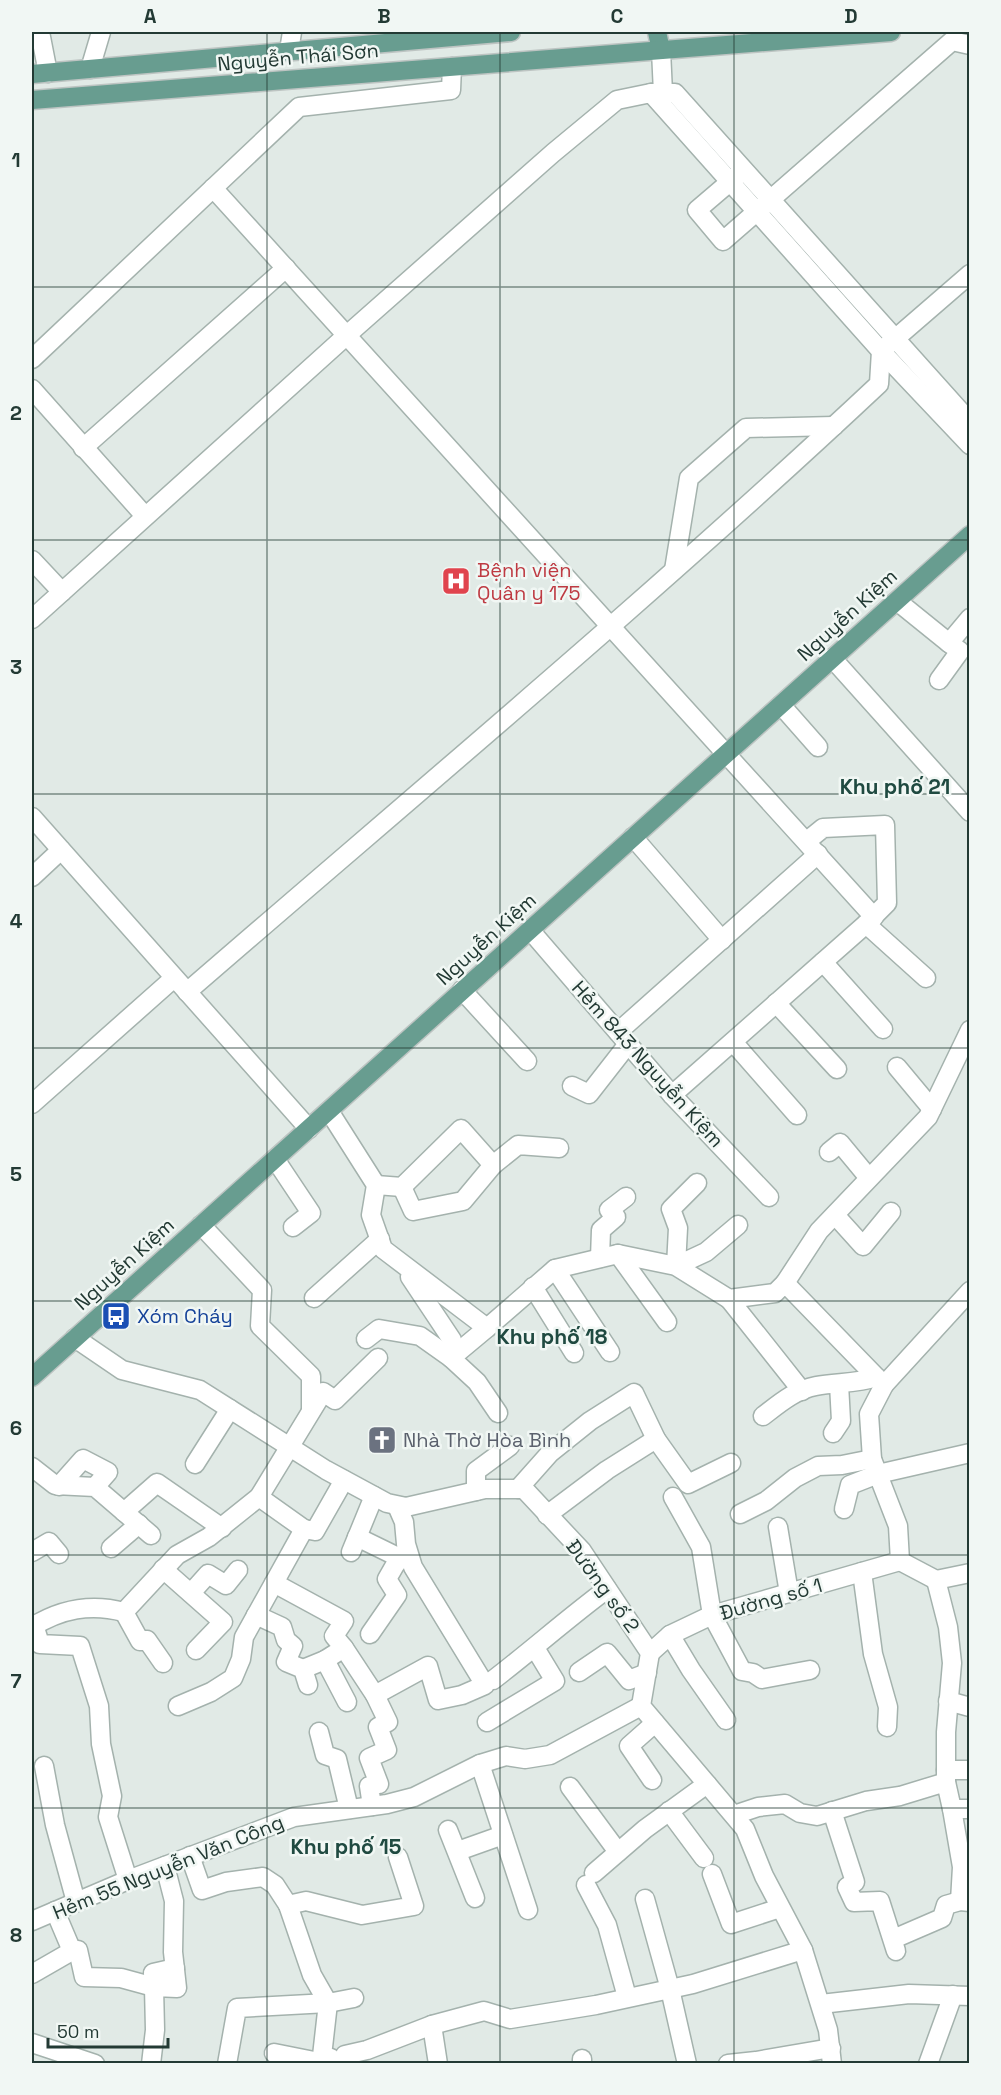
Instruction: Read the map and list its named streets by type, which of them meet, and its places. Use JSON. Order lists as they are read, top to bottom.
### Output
{
  "streets": {
    "main road": ["Nguyễn Thái Sơn", "Nguyễn Kiệm"],
    "street": [
      "Hẻm 843 Nguyễn Kiệm",
      "Đường số 2",
      "Đường số 1",
      "Hẻm 55 Nguyễn Văn Công"
    ]
  },
  "crossings": [
    ["Nguyễn Kiệm", "Hẻm 843 Nguyễn Kiệm"],
    ["Đường số 2", "Đường số 1"],
    ["Đường số 2", "Hẻm 55 Nguyễn Văn Công"]
  ],
  "districts": ["Khu phố 21", "Khu phố 18", "Khu phố 15"],
  "places": {
    "hospital": ["Bệnh viện Quân y 175"],
    "bus stop": ["Xóm Cháy"],
    "church": ["Nhà Thờ Hòa Bình"]
  },
  "scale_bar": "50 m",
  "grid": {
    "columns": [
      "A",
      "B",
      "C",
      "D"
    ],
    "rows": [
      "1",
      "2",
      "3",
      "4",
      "5",
      "6",
      "7",
      "8"
    ]
  }
}
